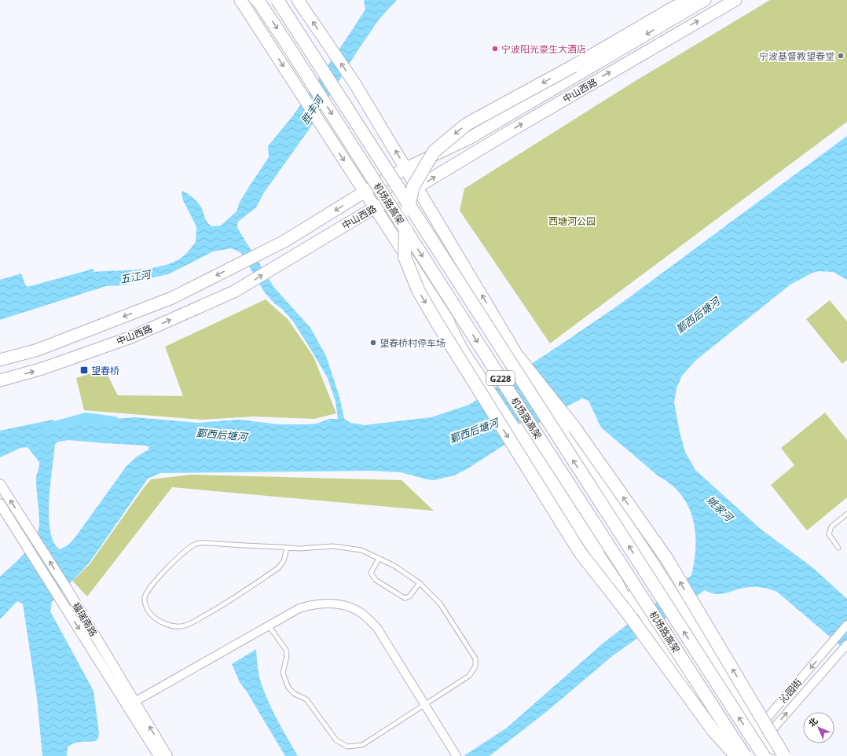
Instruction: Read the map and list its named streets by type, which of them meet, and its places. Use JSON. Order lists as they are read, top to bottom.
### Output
{
  "streets": {
    "highway": ["机场路高架", "G228"],
    "main road": ["中山西路"],
    "street": ["福瑞南路", "沁园街"]
  },
  "water": [
    "胜丰河",
    "五江河",
    "鄞西后塘河",
    "姚家河"
  ],
  "parks": ["西塘河公园"],
  "places": {
    "other": ["宁波阳光豪生大酒店", "宁波基督教望春堂", "望春桥村停车场"],
    "transit": ["望春桥"]
  },
  "north": "top left"
}
